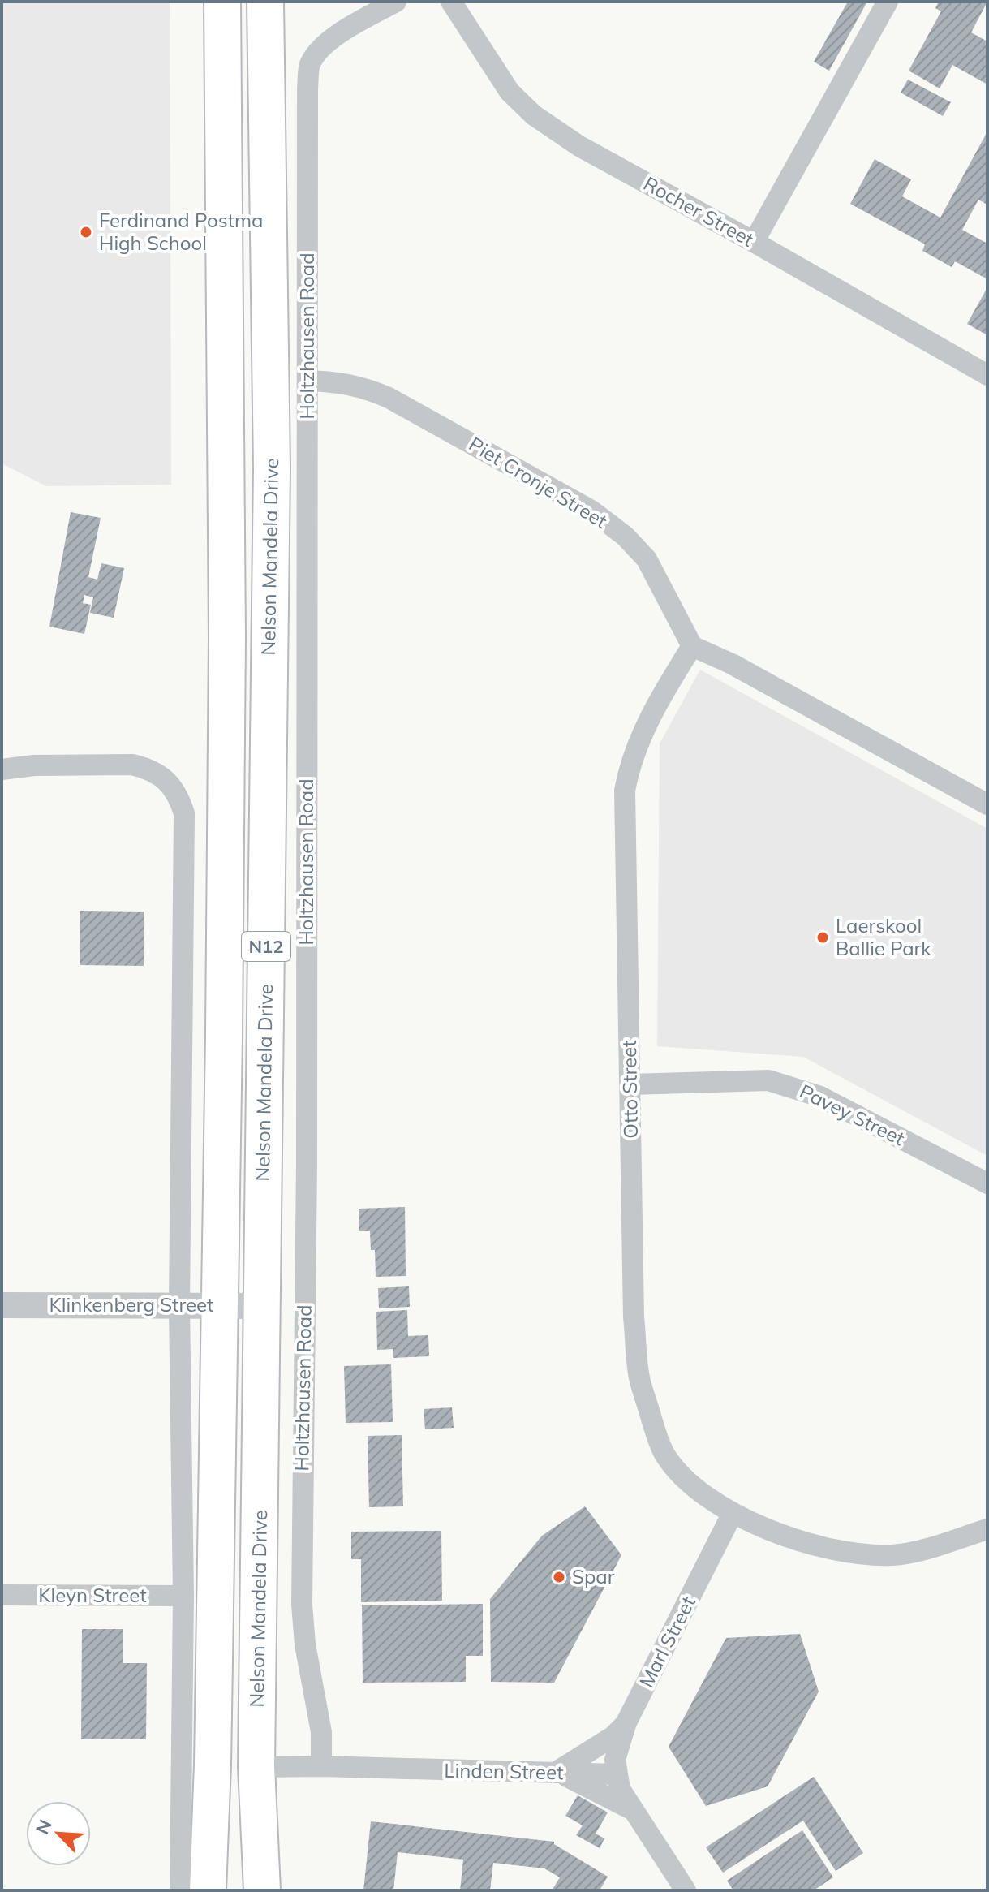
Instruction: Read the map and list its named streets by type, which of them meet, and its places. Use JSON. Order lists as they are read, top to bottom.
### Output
{
  "streets": {
    "highway": ["Nelson Mandela Drive", "N12"],
    "street": [
      "Rocher Street",
      "Holtzhausen Road",
      "Piet Cronje Street",
      "Otto Street",
      "Pavey Street",
      "Klinkenberg Street",
      "Kleyn Street",
      "Marl Street",
      "Linden Street"
    ]
  },
  "crossings": [
    ["Holtzhausen Road", "Piet Cronje Street"],
    ["Holtzhausen Road", "Linden Street"],
    ["Piet Cronje Street", "Otto Street"],
    ["Nelson Mandela Drive", "Klinkenberg Street"],
    ["Nelson Mandela Drive", "Linden Street"],
    ["N12", "Klinkenberg Street"],
    ["Otto Street", "Pavey Street"],
    ["Otto Street", "Marl Street"],
    ["Marl Street", "Linden Street"]
  ],
  "places": ["Ferdinand Postma High School", "Laerskool Ballie Park", "Spar"],
  "north": "top left"
}
